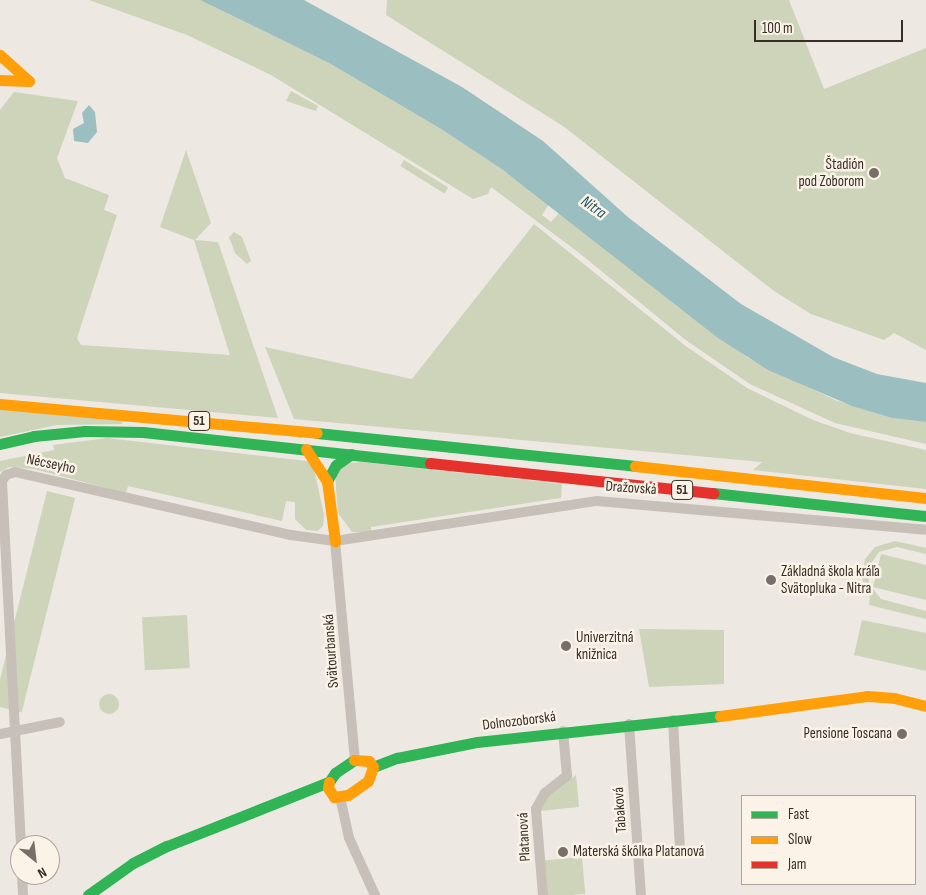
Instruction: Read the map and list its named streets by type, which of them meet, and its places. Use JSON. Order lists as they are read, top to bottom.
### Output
{
  "streets": {
    "main road": ["51", "Dolnozoborská"],
    "street": [
      "Nécseyho",
      "Dražovská",
      "Svätourbanská",
      "Tabaková",
      "Platanová"
    ]
  },
  "crossings": [
    ["Nécseyho", "Dražovská"],
    ["Nécseyho", "Svätourbanská"],
    ["Dražovská", "Svätourbanská"],
    ["Dolnozoborská", "Tabaková"],
    ["Dolnozoborská", "Platanová"]
  ],
  "water": ["Nitra"],
  "places": [
    "Štadión pod Zoborom",
    "Základná škola kráľa Svätopluka - Nitra",
    "Univerzitná knižnica",
    "Pensione Toscana",
    "Materská škôlka Platanová"
  ],
  "legend": ["Fast", "Slow", "Jam"],
  "scale_bar": "100 m",
  "north": "bottom right"
}
